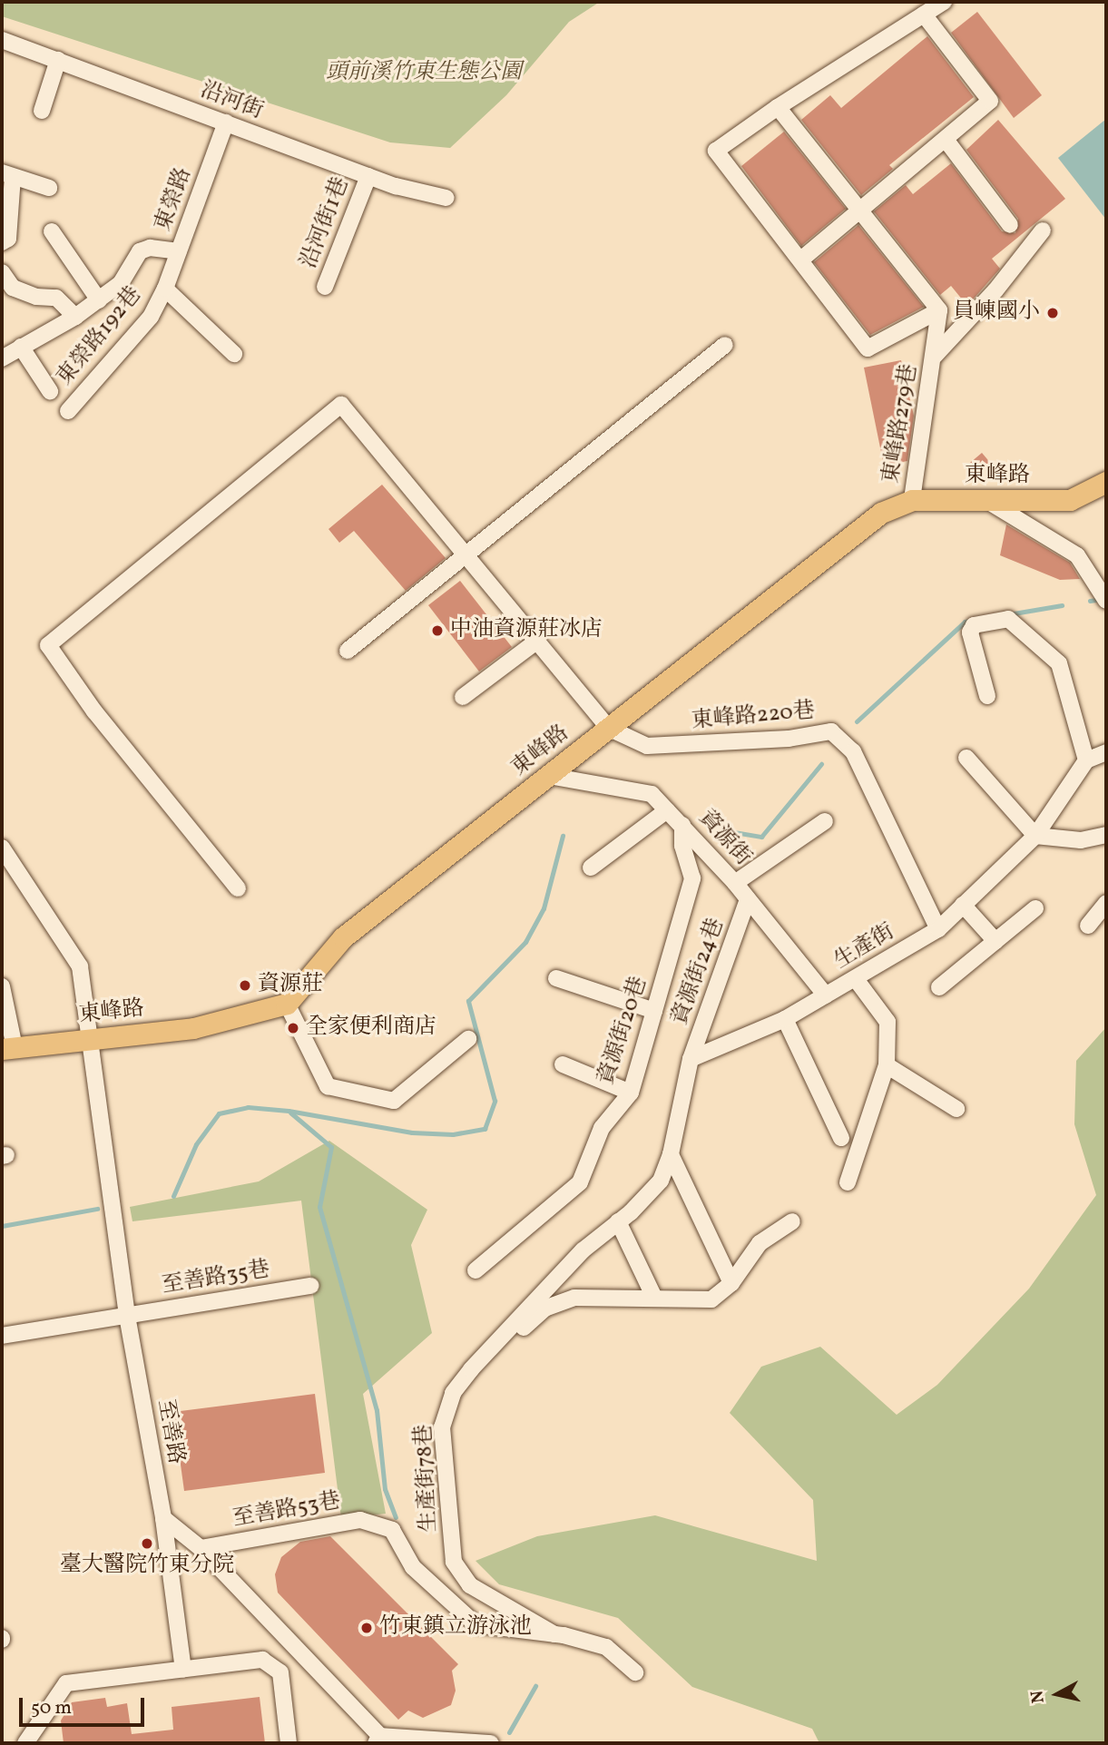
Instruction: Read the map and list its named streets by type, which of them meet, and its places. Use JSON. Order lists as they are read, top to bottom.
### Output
{
  "streets": {
    "main road": ["東峰路"],
    "street": [
      "沿河街",
      "東榮路",
      "沿河街1巷",
      "東榮路192巷",
      "東峰路279巷",
      "東峰路220巷",
      "資源街",
      "生產街",
      "資源街24巷",
      "資源街20巷",
      "至善路35巷",
      "至善路",
      "生產街78巷",
      "至善路53巷"
    ]
  },
  "crossings": [
    ["沿河街", "東榮路"],
    ["沿河街", "沿河街1巷"],
    ["東榮路", "東榮路192巷"],
    ["東峰路279巷", "東峰路"],
    ["東峰路", "東峰路220巷"],
    ["東峰路", "資源街"],
    ["東峰路", "至善路"],
    ["東峰路220巷", "生產街"],
    ["資源街", "生產街"],
    ["資源街", "資源街24巷"],
    ["資源街", "資源街20巷"],
    ["生產街", "資源街24巷"],
    ["生產街", "生產街78巷"],
    ["資源街24巷", "生產街78巷"],
    ["至善路35巷", "至善路"],
    ["生產街78巷", "至善路53巷"]
  ],
  "parks": ["頭前溪竹東生態公園"],
  "places": [
    "員崠國小",
    "中油資源莊冰店",
    "資源莊",
    "全家便利商店",
    "臺大醫院竹東分院",
    "竹東鎮立游泳池"
  ],
  "scale_bar": "50 m",
  "north": "left"
}
